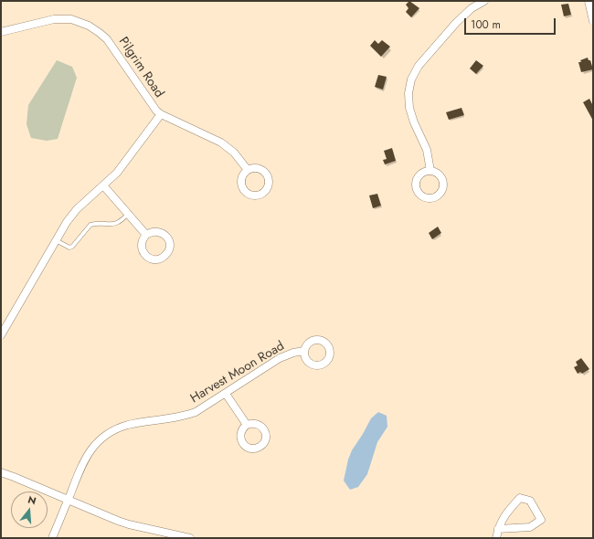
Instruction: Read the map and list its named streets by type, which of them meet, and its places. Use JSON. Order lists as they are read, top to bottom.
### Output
{
  "streets": {
    "street": ["Pilgrim Road", "Harvest Moon Road"]
  },
  "scale_bar": "100 m",
  "north": "top"
}
